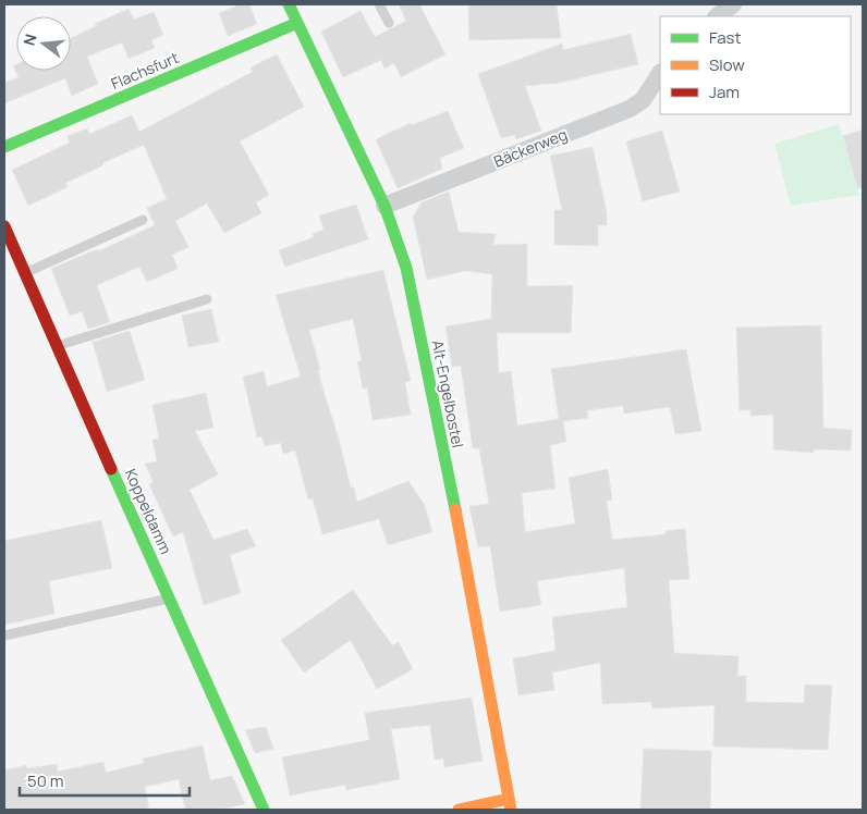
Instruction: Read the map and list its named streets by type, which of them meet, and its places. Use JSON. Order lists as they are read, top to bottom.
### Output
{
  "streets": {
    "street": [
      "Flachsfurt",
      "Bäckerweg",
      "Alt-Engelbostel",
      "Koppeldamm"
    ]
  },
  "crossings": [
    ["Flachsfurt", "Alt-Engelbostel"],
    ["Bäckerweg", "Alt-Engelbostel"]
  ],
  "legend": ["Fast", "Slow", "Jam"],
  "scale_bar": "50 m",
  "north": "left"
}
